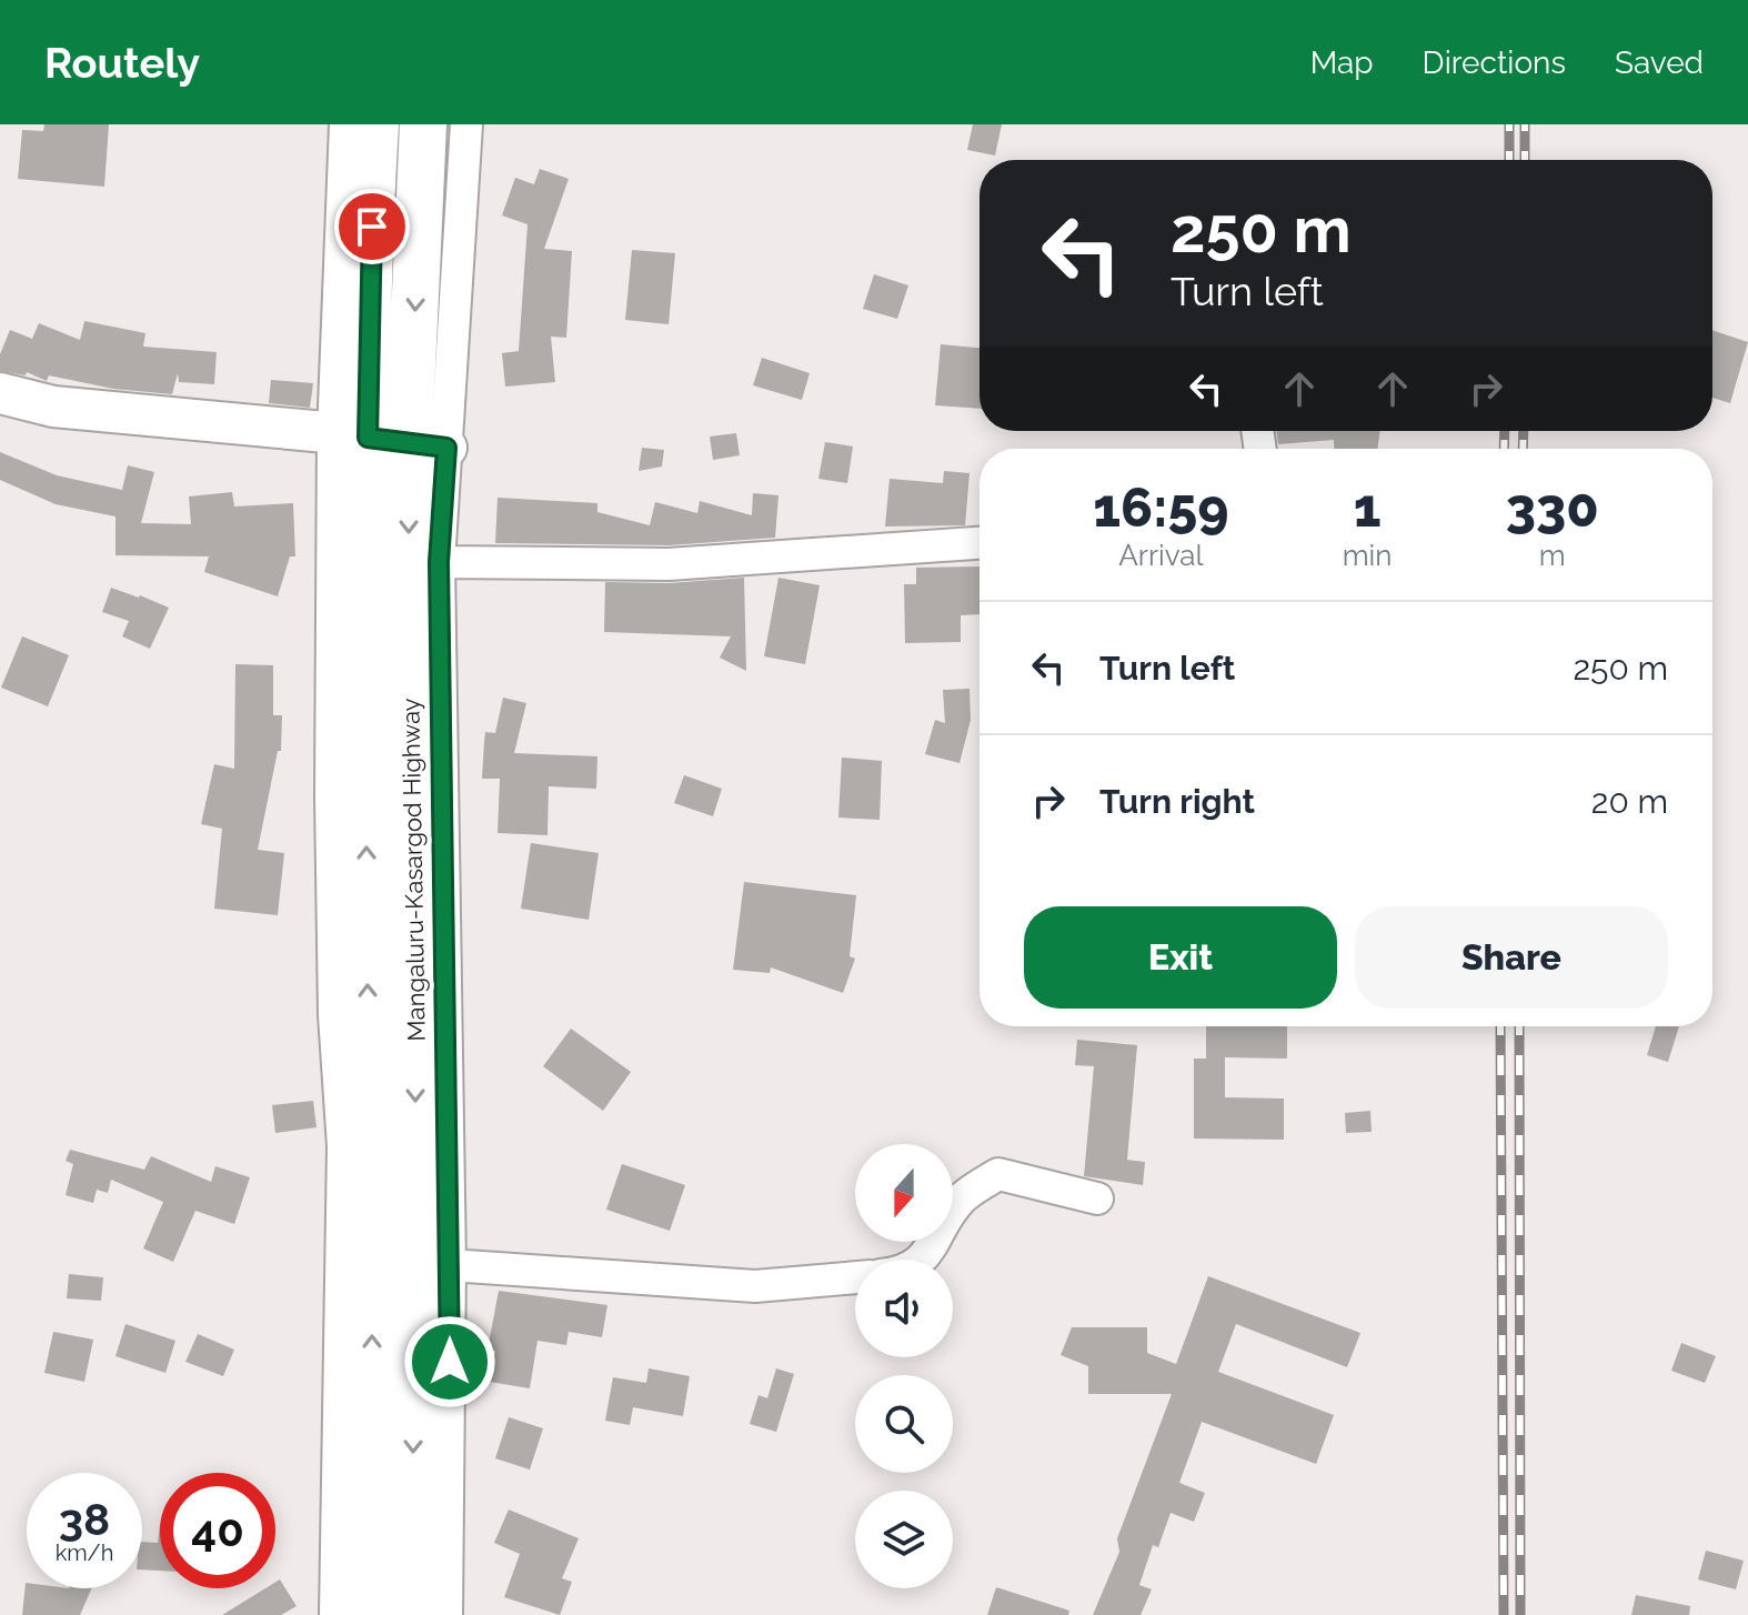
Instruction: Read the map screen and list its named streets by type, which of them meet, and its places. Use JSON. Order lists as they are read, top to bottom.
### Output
{
  "streets": {
    "highway": ["Mangaluru-Kasargod Highway"]
  },
  "north": "bottom",
  "page": {
    "header": "Routely",
    "nav": ["Map", "Directions", "Saved"],
    "turn": ["250 m", "Turn left"],
    "eta": [
      "16:59",
      "Arrival",
      "1",
      "min",
      "330",
      "m"
    ],
    "list": [
      {
        "name": "Turn left",
        "value": "250 m"
      },
      {
        "name": "Turn right",
        "value": "20 m"
      }
    ],
    "buttons": ["Exit", "Share"],
    "speed": "38 km/h",
    "limit": "40"
  }
}
